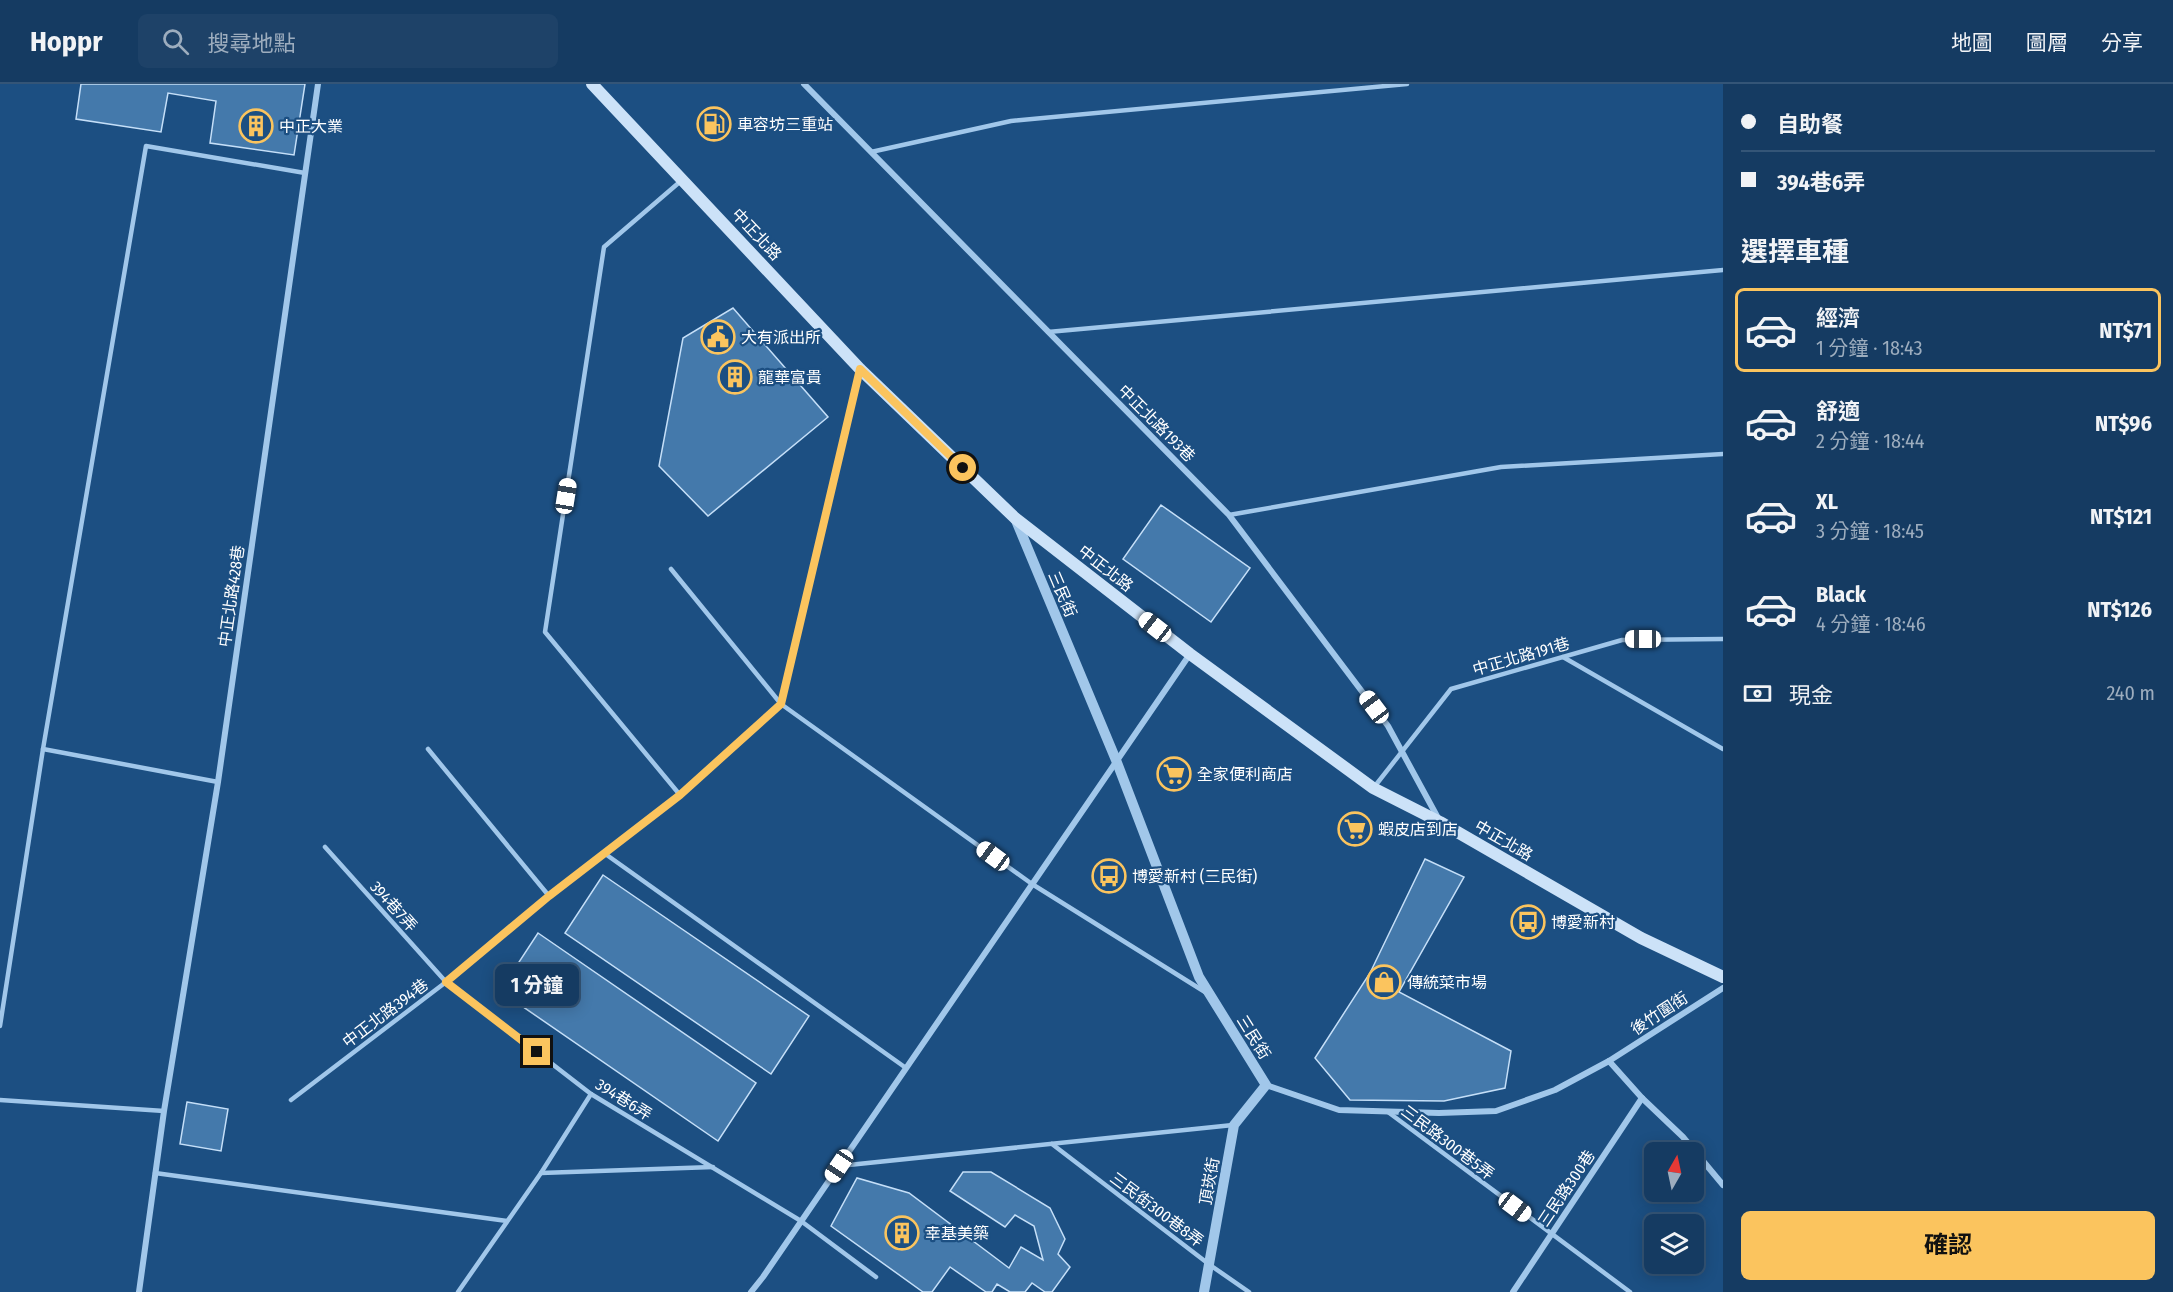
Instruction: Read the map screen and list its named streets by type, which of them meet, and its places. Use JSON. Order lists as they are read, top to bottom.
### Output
{
  "streets": {
    "main road": ["中正北路"],
    "street": [
      "中正北路193巷",
      "三民街",
      "中正北路428巷",
      "後竹圍街",
      "頂崁街",
      "三民路300巷"
    ],
    "lane": [
      "中正北路191巷",
      "394巷7弄",
      "中正北路394巷",
      "394巷6弄",
      "三民路300巷5弄",
      "三民街300巷8弄"
    ]
  },
  "crossings": [
    ["中正北路", "中正北路193巷"],
    ["中正北路", "三民街"],
    ["中正北路", "中正北路191巷"],
    ["中正北路193巷", "中正北路191巷"],
    ["三民街", "後竹圍街"],
    ["三民街", "三民路300巷5弄"],
    ["三民街", "頂崁街"],
    ["394巷7弄", "中正北路394巷"],
    ["394巷7弄", "394巷6弄"],
    ["中正北路394巷", "394巷6弄"],
    ["三民路300巷5弄", "三民路300巷"],
    ["頂崁街", "三民街300巷8弄"]
  ],
  "places": {
    "fuel station": ["車容坊三重站"],
    "building": ["中正大業", "龍華富貴", "幸基美築"],
    "public building": ["大有派出所"],
    "supermarket": ["全家便利商店", "蝦皮店到店"],
    "bus stop": ["博愛新村 (三民街)", "博愛新村"],
    "shop": ["傳統菜市場"]
  },
  "north": "top",
  "page": {
    "header": "Hoppr",
    "search": "搜尋地點",
    "nav": ["地圖", "圖層", "分享"],
    "banner": ["自助餐", "394巷6弄"],
    "heading": "選擇車種",
    "list": [
      {
        "name": "經濟",
        "note": "1 分鐘 · 18:43",
        "value": "NT$71"
      },
      {
        "name": "舒適",
        "note": "2 分鐘 · 18:44",
        "value": "NT$96"
      },
      {
        "name": "XL",
        "note": "3 分鐘 · 18:45",
        "value": "NT$121"
      },
      {
        "name": "Black",
        "note": "4 分鐘 · 18:46",
        "value": "NT$126"
      }
    ],
    "pay": ["現金", "240 m"],
    "bubble": "1 分鐘",
    "buttons": "確認"
  }
}
